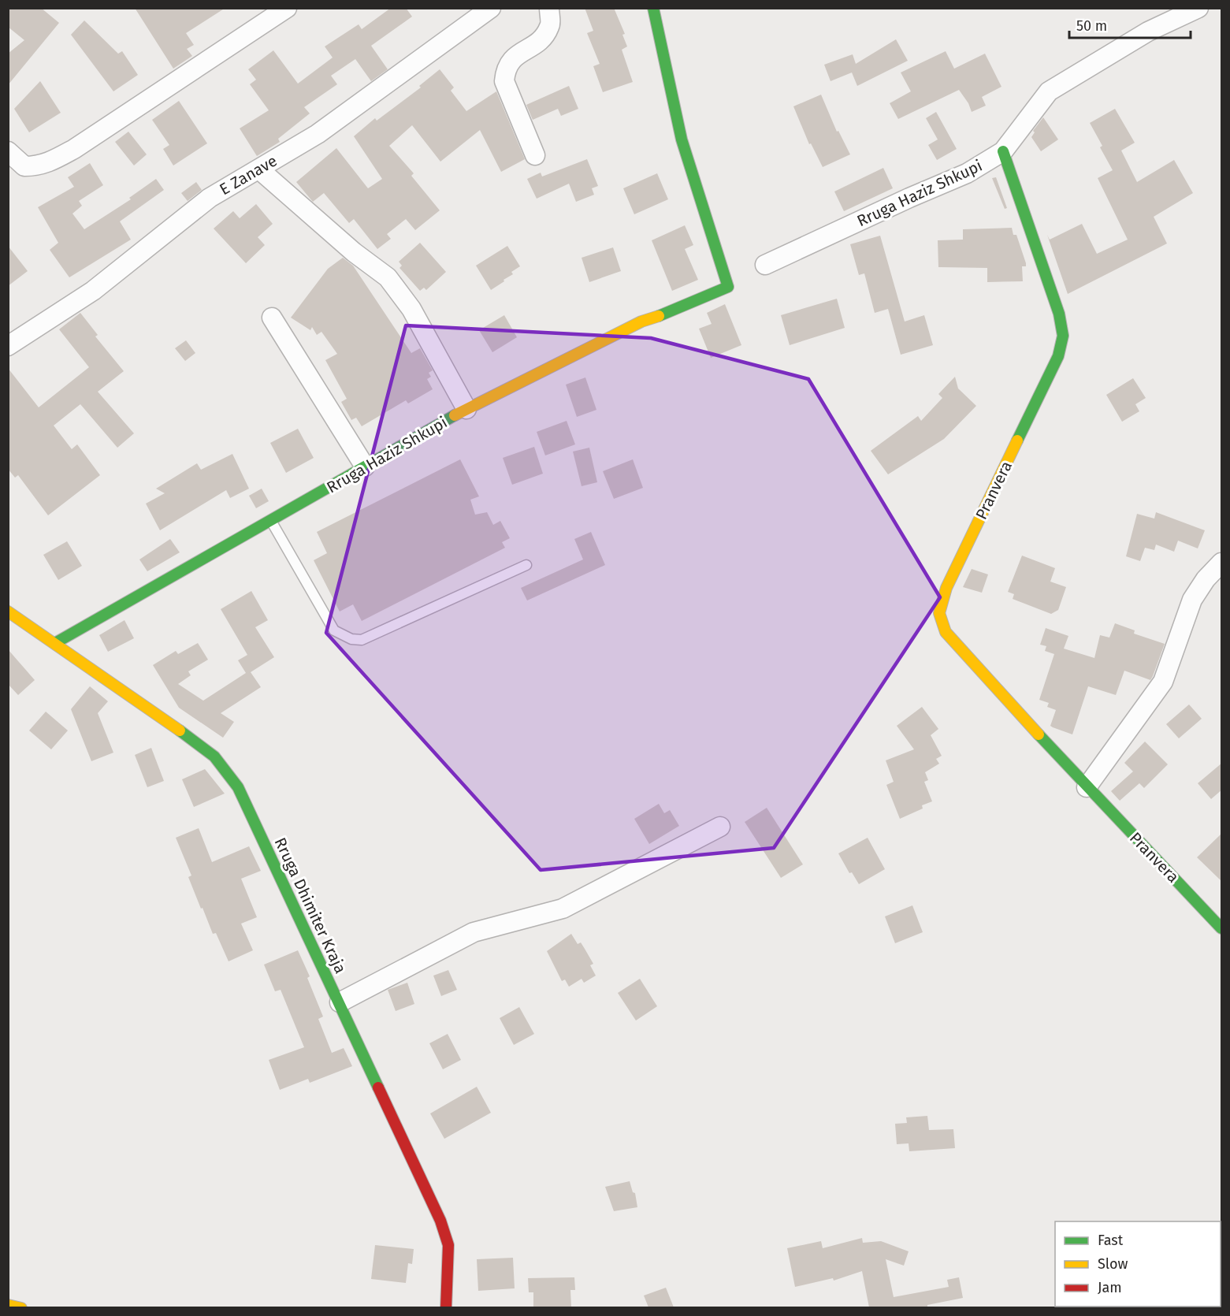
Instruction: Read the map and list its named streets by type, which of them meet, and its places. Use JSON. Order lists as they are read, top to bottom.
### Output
{
  "streets": {
    "main road": ["Rruga Haziz Shkupi", "Pranvera", "Rruga Dhimiter Kraja"],
    "street": ["E Zanave"]
  },
  "crossings": [
    ["Rruga Haziz Shkupi", "Pranvera"],
    ["Rruga Haziz Shkupi", "Rruga Dhimiter Kraja"]
  ],
  "legend": ["Fast", "Slow", "Jam"],
  "scale_bar": "50 m"
}
